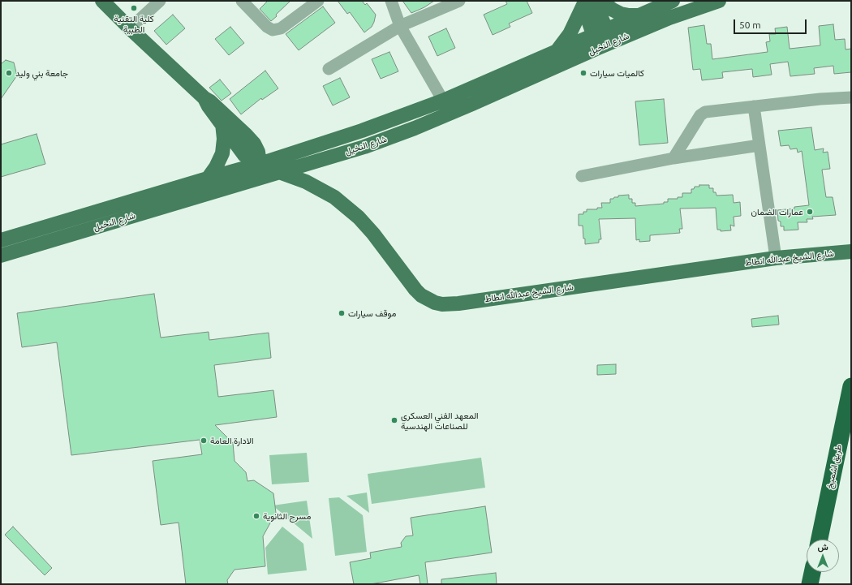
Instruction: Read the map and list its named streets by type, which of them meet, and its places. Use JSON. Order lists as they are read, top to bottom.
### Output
{
  "streets": {
    "highway": ["طريق اشميخ"],
    "main road": ["شارع النخيل", "شارع الشيخ عبدالله انطاط"]
  },
  "crossings": [
    ["شارع النخيل", "شارع الشيخ عبدالله انطاط"]
  ],
  "places": [
    "كلية التقنية الطبية",
    "جامعة بني وليد",
    "كالميات سيارات",
    "عمارات الضمان",
    "موقف سيارات",
    "المعهد الفني العسكري للصناعات الهندسية",
    "الادارة العامة",
    "مسرح الثانوية"
  ],
  "scale_bar": "50 m",
  "north": "top"
}
